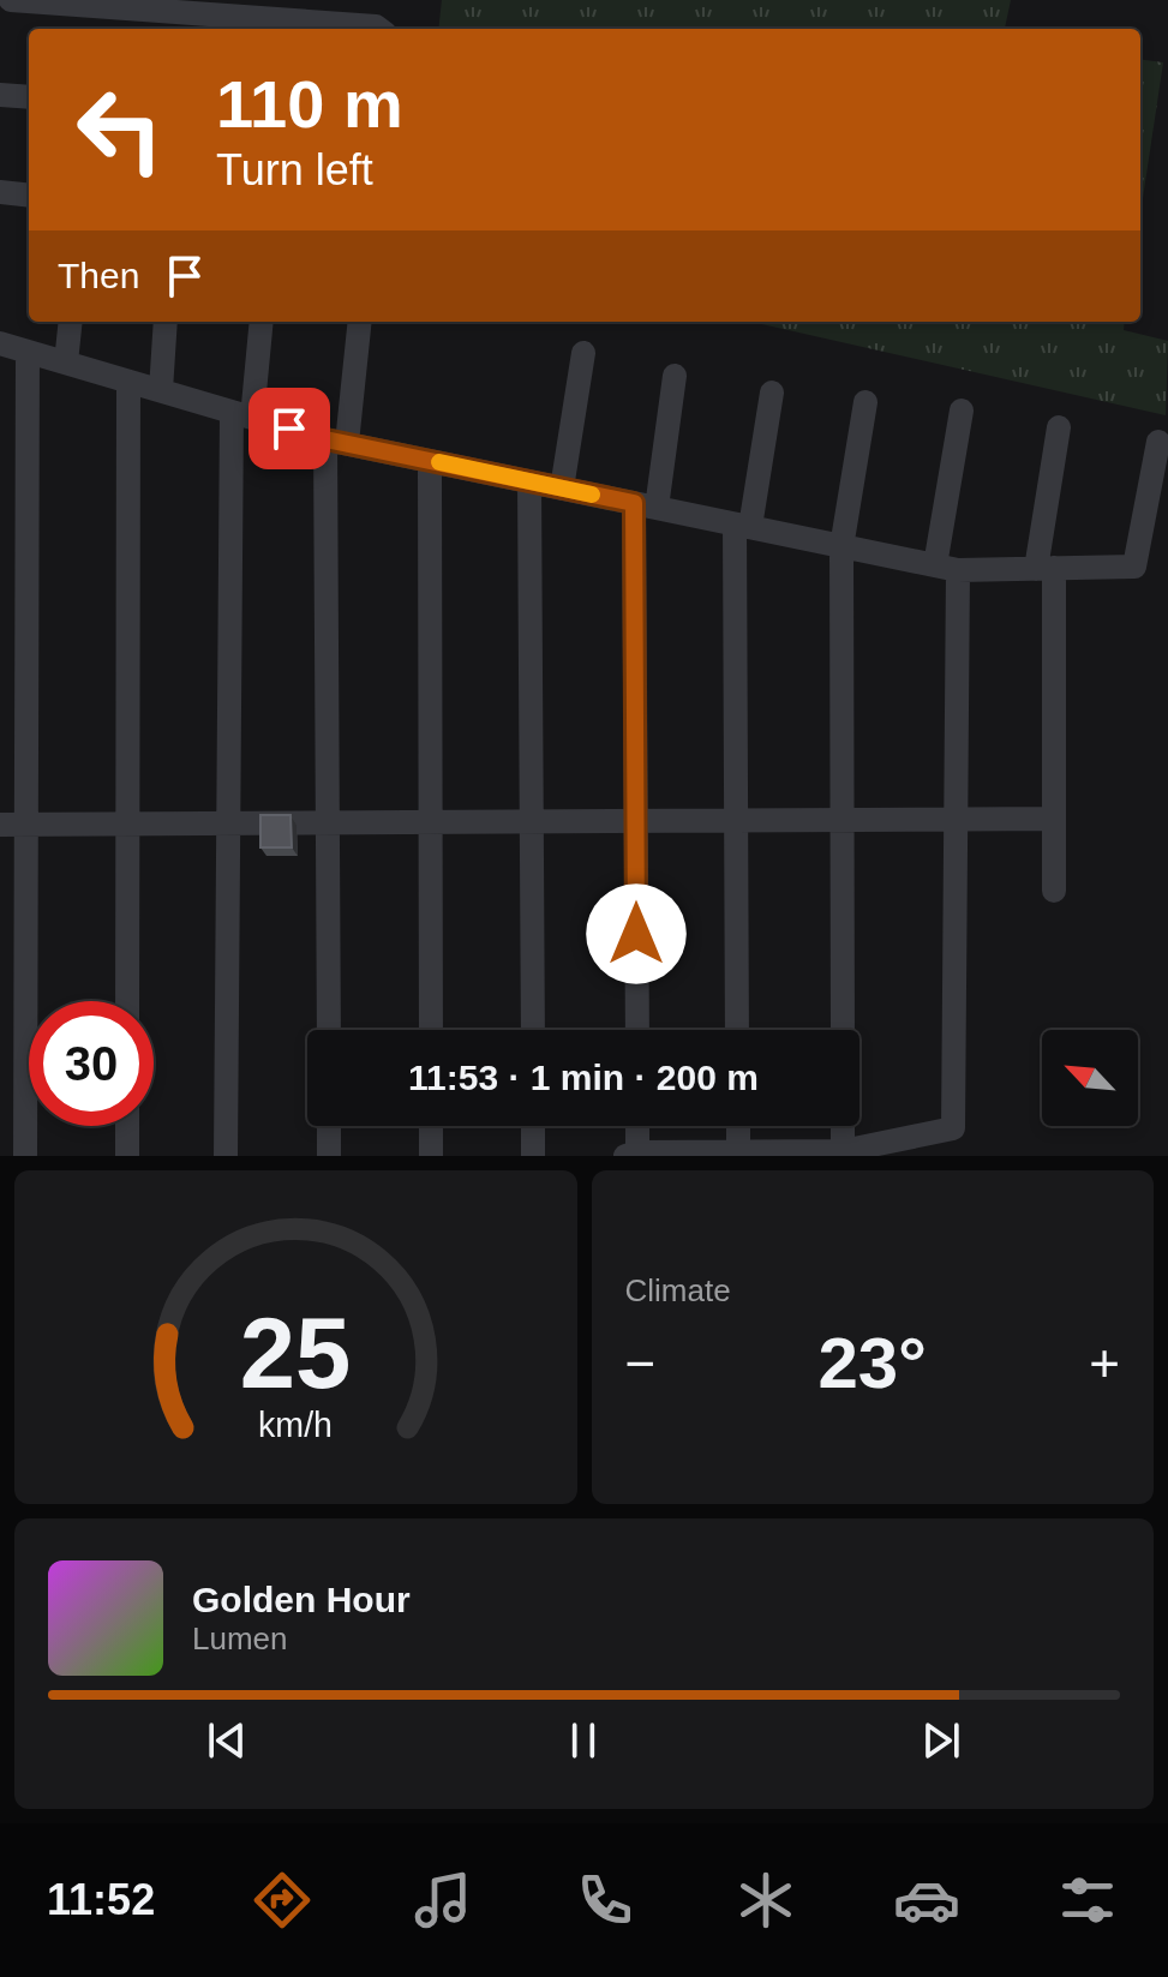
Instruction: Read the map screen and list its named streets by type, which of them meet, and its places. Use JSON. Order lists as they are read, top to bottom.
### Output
{
  "north": "top left",
  "page": {
    "turn": ["110 m", "Turn left"],
    "then": "Then",
    "limit": "30",
    "trip": "11:53 · 1 min · 200 m",
    "tile": "Climate",
    "heat": ["−", "23°", "+"],
    "song": ["Golden Hour", "Lumen"],
    "tabs": "11:52",
    "gauge": ["25", "km/h"]
  }
}
